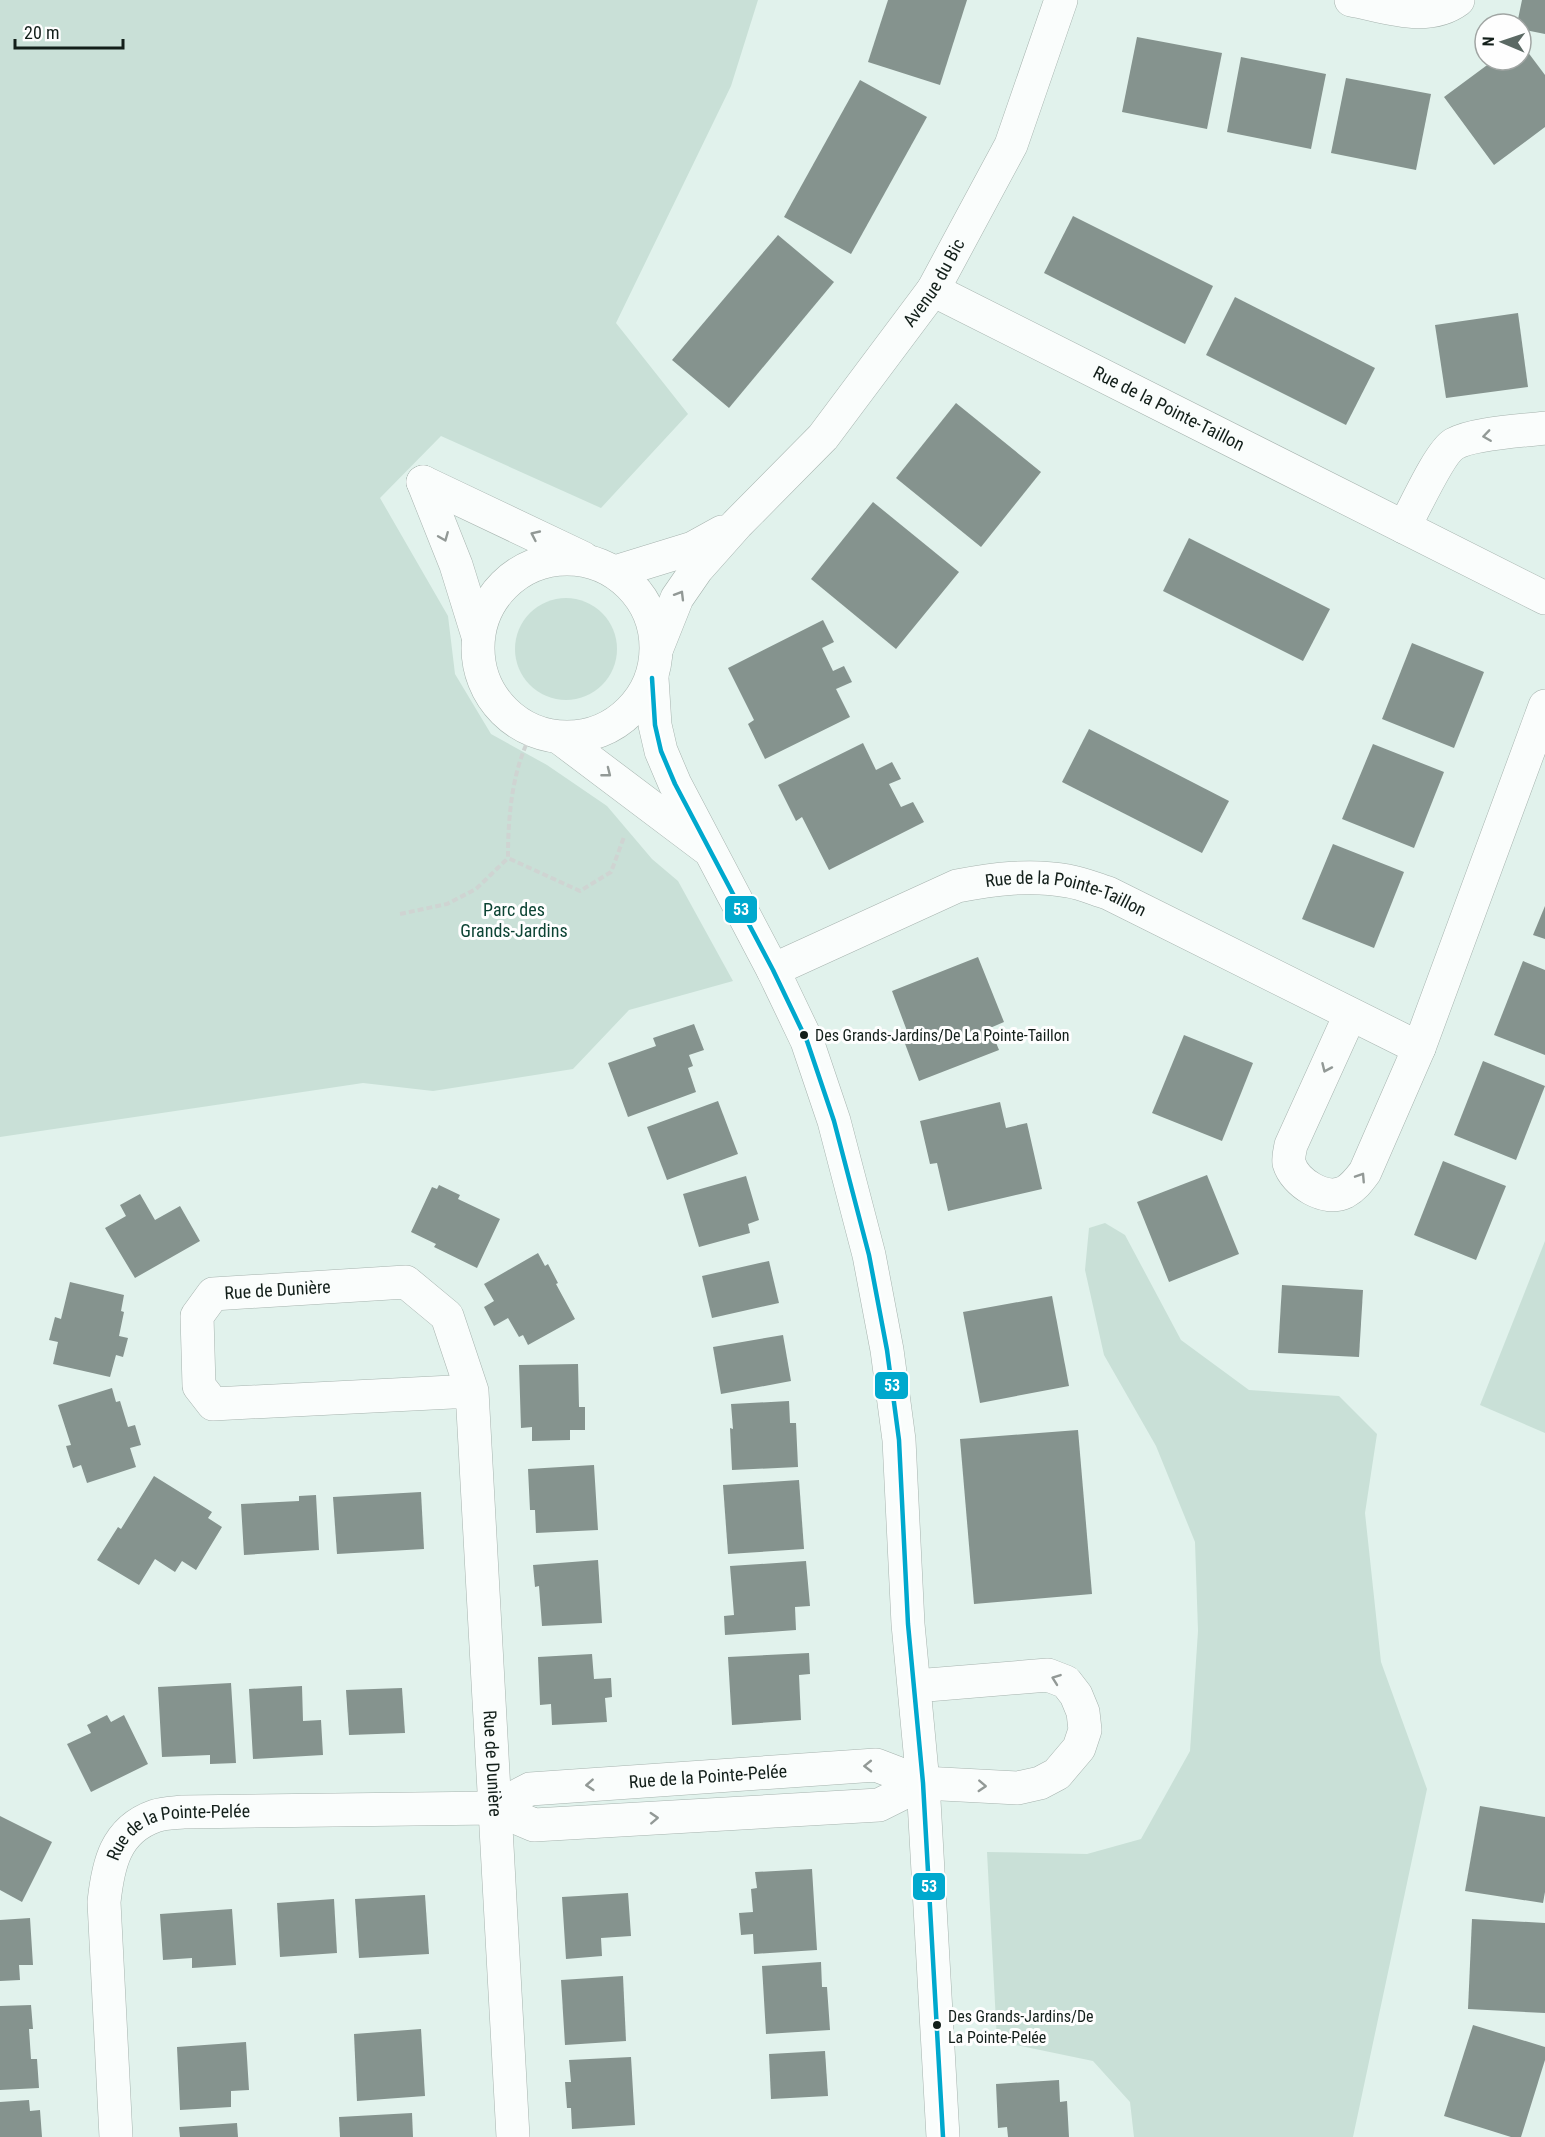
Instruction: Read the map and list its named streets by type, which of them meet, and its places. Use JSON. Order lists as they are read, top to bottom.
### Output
{
  "streets": {
    "street": [
      "Avenue du Bic",
      "Rue de la Pointe-Taillon",
      "Rue de Dunière",
      "Rue de la Pointe-Pelée"
    ]
  },
  "crossings": [
    ["Avenue du Bic", "Rue de la Pointe-Taillon"],
    ["Rue de Dunière", "Rue de la Pointe-Pelée"]
  ],
  "parks": ["Parc des Grands-Jardins"],
  "places": ["Des Grands-Jardins/De La Pointe-Taillon", "Des Grands-Jardins/De La Pointe-Pelée"],
  "lines": ["transit line 53"],
  "scale_bar": "20 m",
  "north": "left"
}
